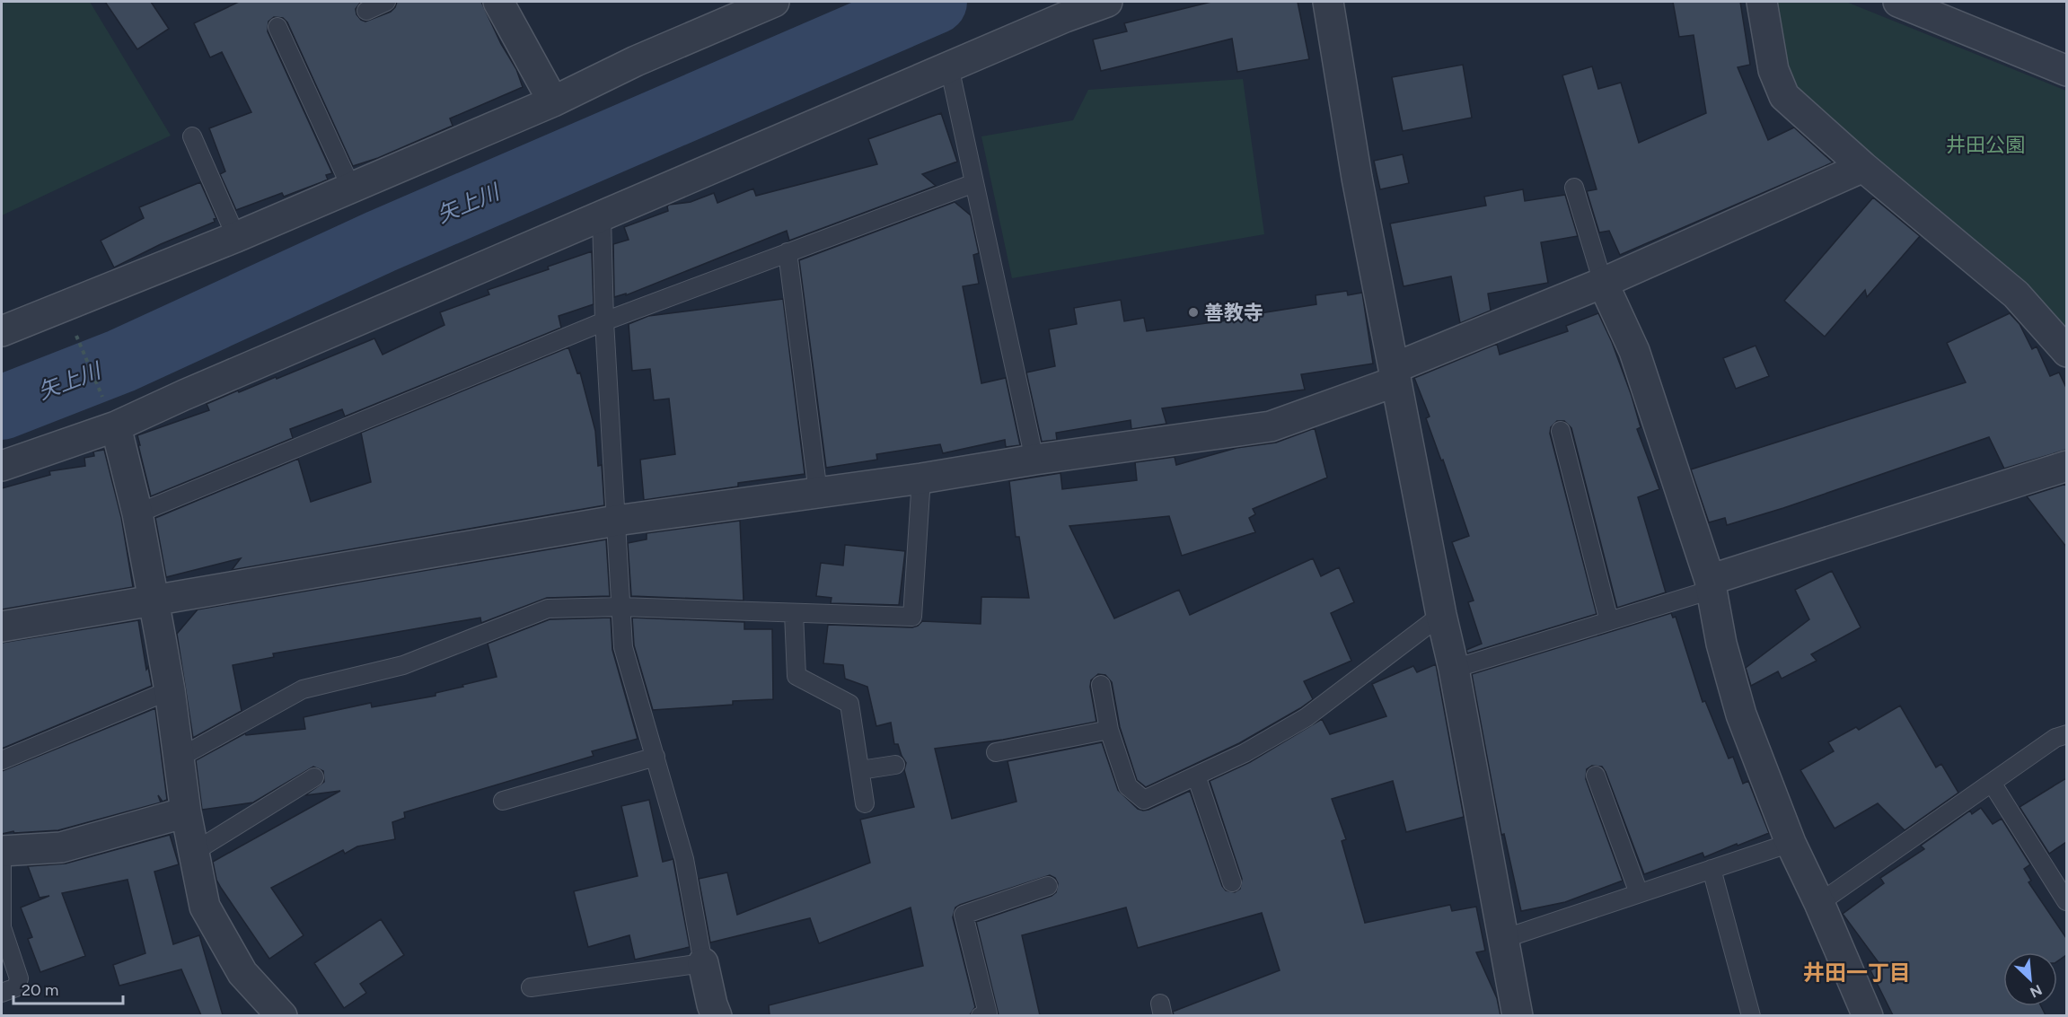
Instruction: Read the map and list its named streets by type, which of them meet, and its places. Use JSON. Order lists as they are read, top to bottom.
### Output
{
  "districts": ["井田一丁目"],
  "water": ["矢上川"],
  "parks": ["井田公園"],
  "places": ["善教寺"],
  "scale_bar": "20 m",
  "north": "bottom right"
}
